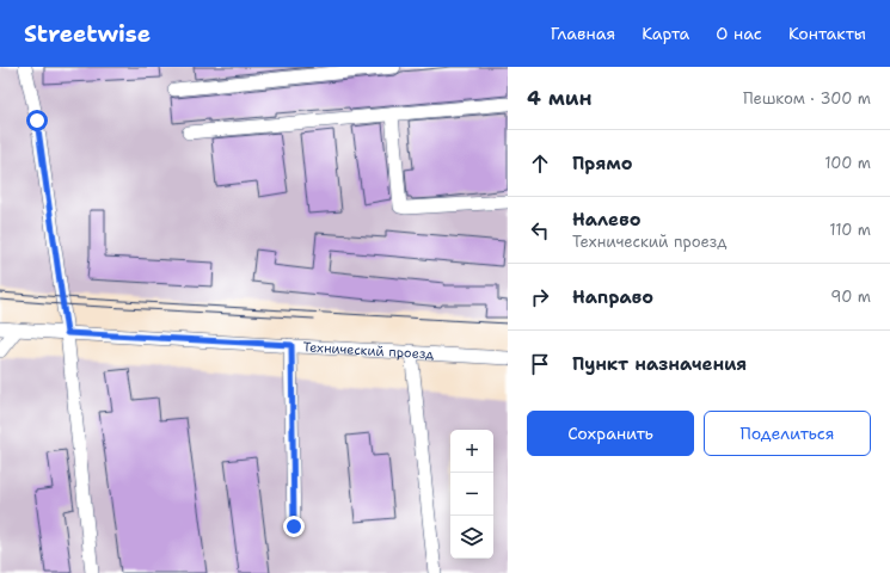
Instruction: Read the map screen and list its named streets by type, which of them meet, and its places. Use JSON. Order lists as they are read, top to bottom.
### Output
{
  "streets": {
    "street": ["Технический проезд"]
  },
  "page": {
    "header": "Streetwise",
    "nav": [
      "Главная",
      "Карта",
      "О нас",
      "Контакты"
    ],
    "heading": ["4 мин", "Пешком · 300 m"],
    "list": [
      ["Прямо", "100 m"],
      ["Налево", "Технический проезд", "110 m"],
      ["Направо", "90 m"],
      "Пункт назначения"
    ],
    "buttons": ["Сохранить", "Поделиться"],
    "map_buttons": ["+", "−"]
  }
}
